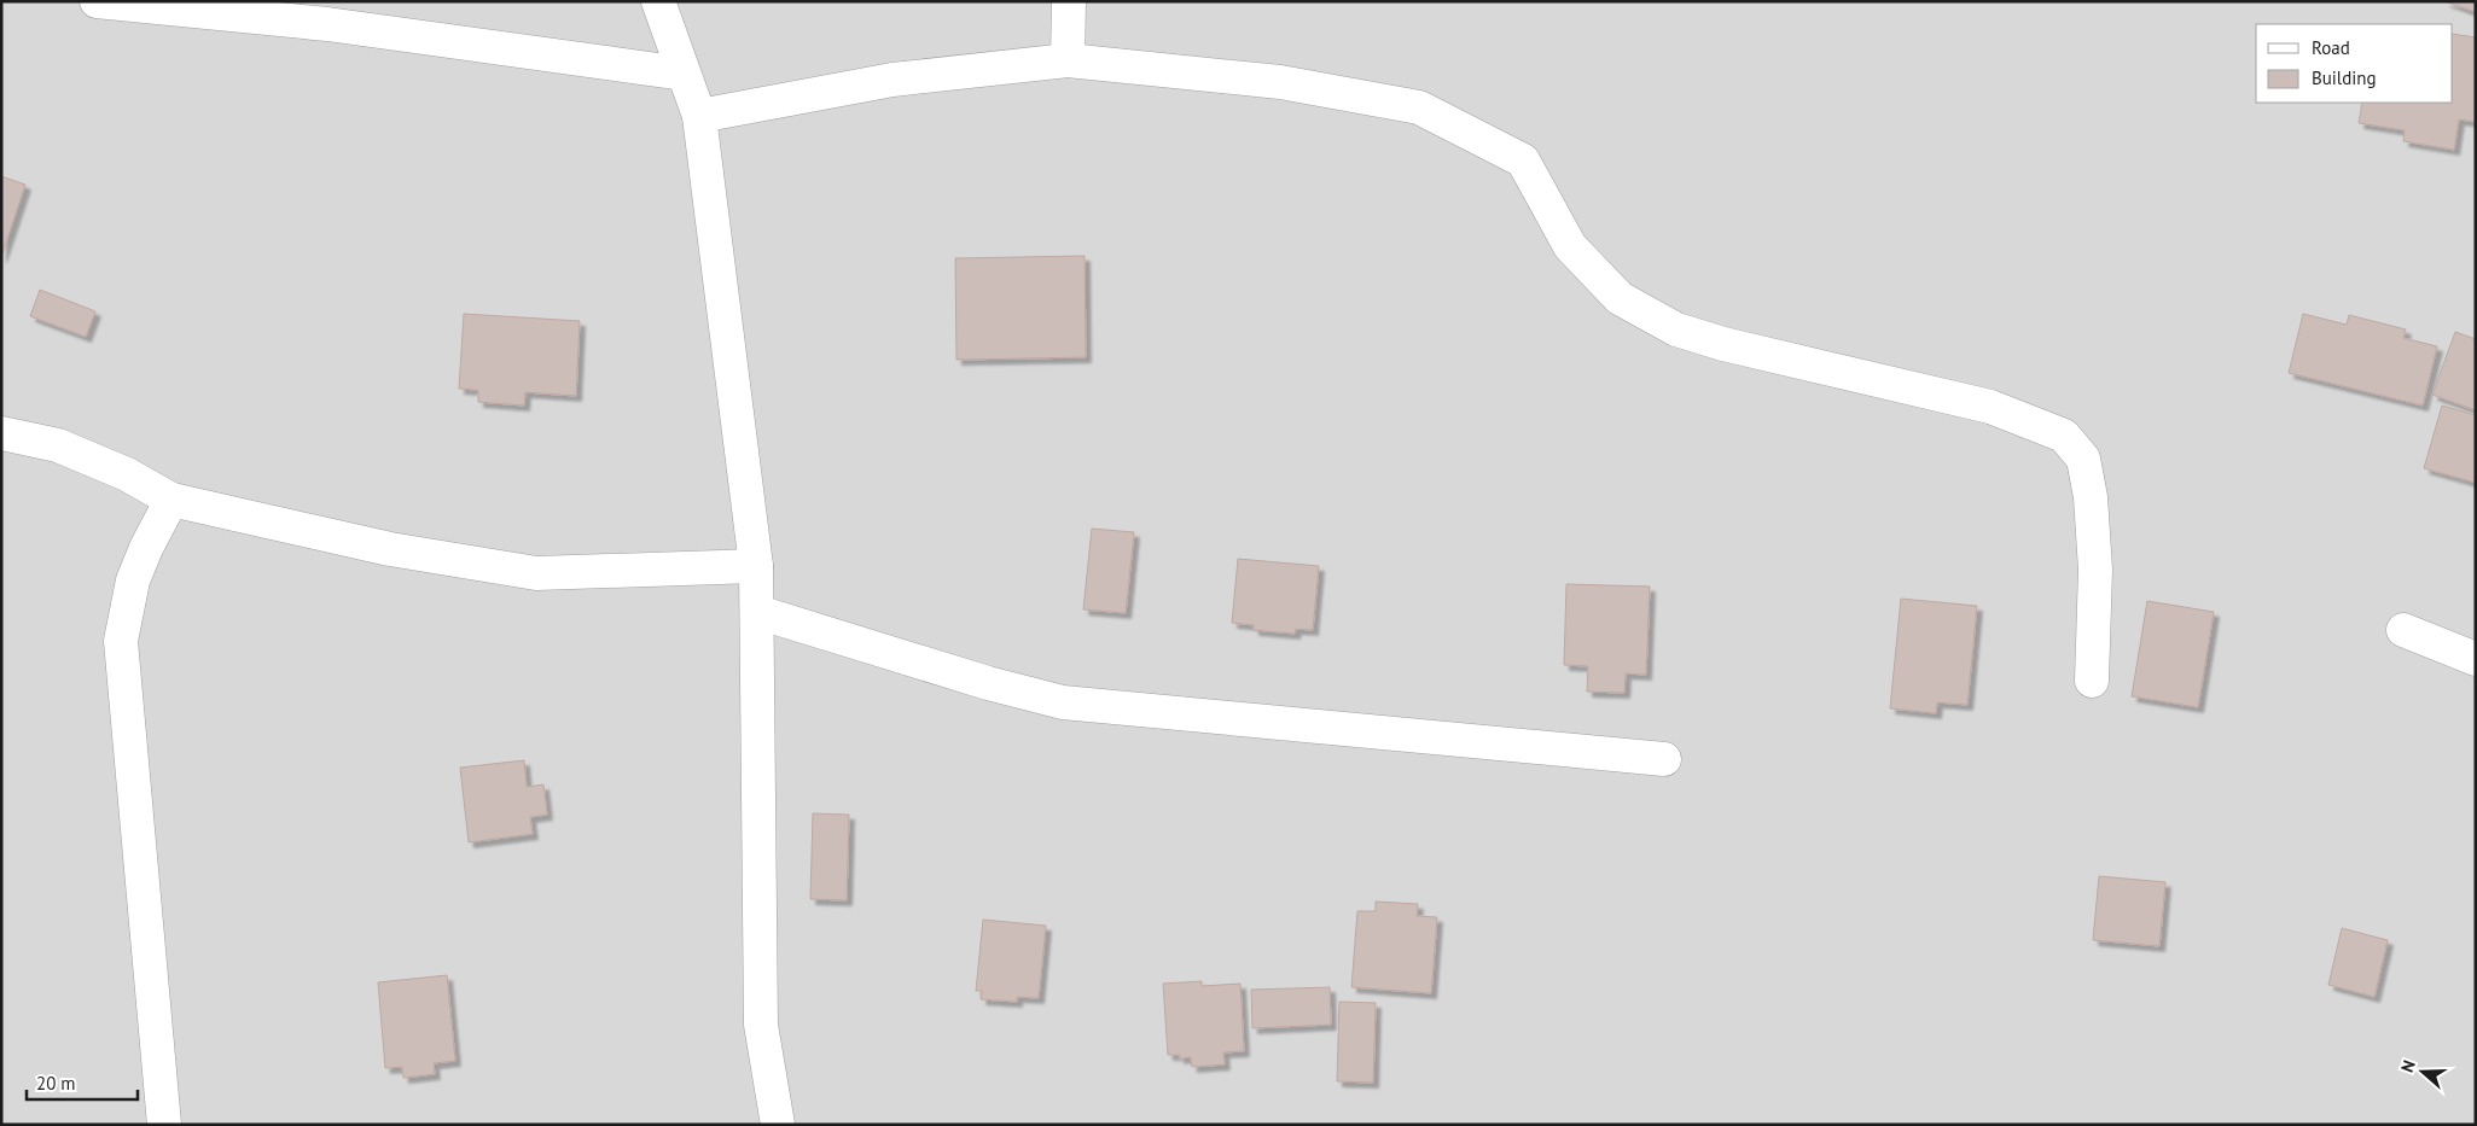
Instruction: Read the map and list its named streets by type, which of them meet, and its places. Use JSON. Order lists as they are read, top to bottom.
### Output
{
  "legend": ["Road", "Building"],
  "scale_bar": "20 m",
  "north": "left"
}
